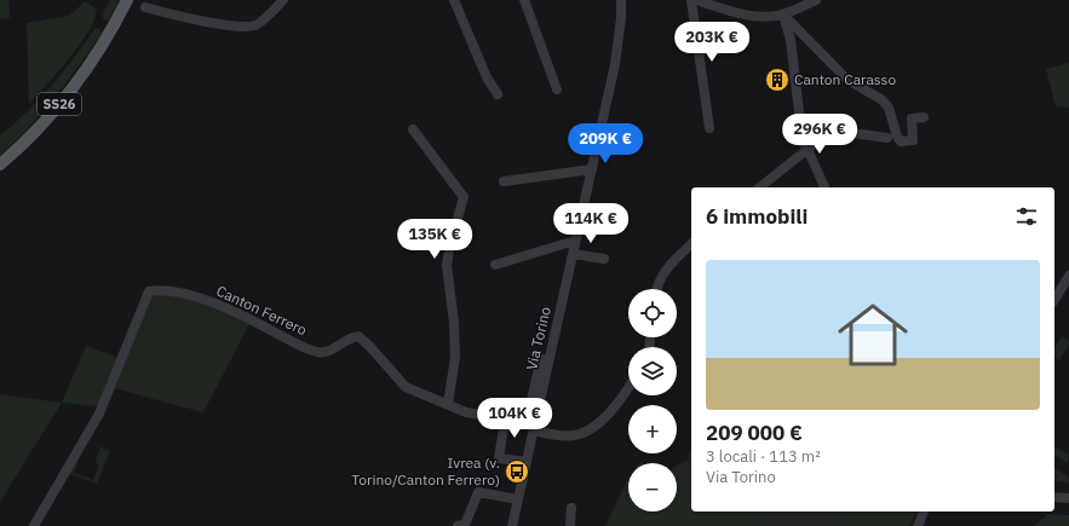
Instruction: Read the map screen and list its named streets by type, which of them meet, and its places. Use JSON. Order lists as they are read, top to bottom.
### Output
{
  "streets": {
    "main road": ["SS26"],
    "street": ["Canton Ferrero", "Via Torino"]
  },
  "crossings": [
    ["Canton Ferrero", "Via Torino"]
  ],
  "places": {
    "building": ["Canton Carasso"],
    "bus stop": ["Ivrea (v. Torino/Canton Ferrero)"]
  },
  "page": {
    "price": [
      "203K €",
      "296K €",
      "209K €",
      "114K €",
      "135K €",
      "104K €"
    ],
    "heading": "6 immobili",
    "list": [
      {
        "name": "209 000 €",
        "note": "3 locali · 113 m² · Via Torino"
      }
    ],
    "map_buttons": ["+", "−"]
  }
}
